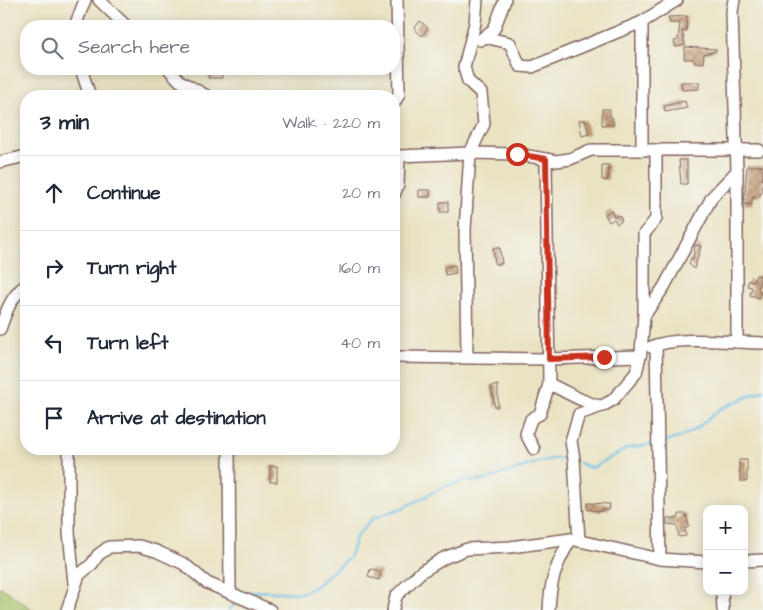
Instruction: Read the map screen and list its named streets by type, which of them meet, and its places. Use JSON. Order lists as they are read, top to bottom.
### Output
{
  "page": {
    "search": "Search here",
    "heading": ["3 min", "Walk · 220 m"],
    "list": [
      ["Continue", "20 m"],
      ["Turn right", "160 m"],
      ["Turn left", "40 m"],
      "Arrive at destination"
    ],
    "map_buttons": ["+", "−"]
  }
}
